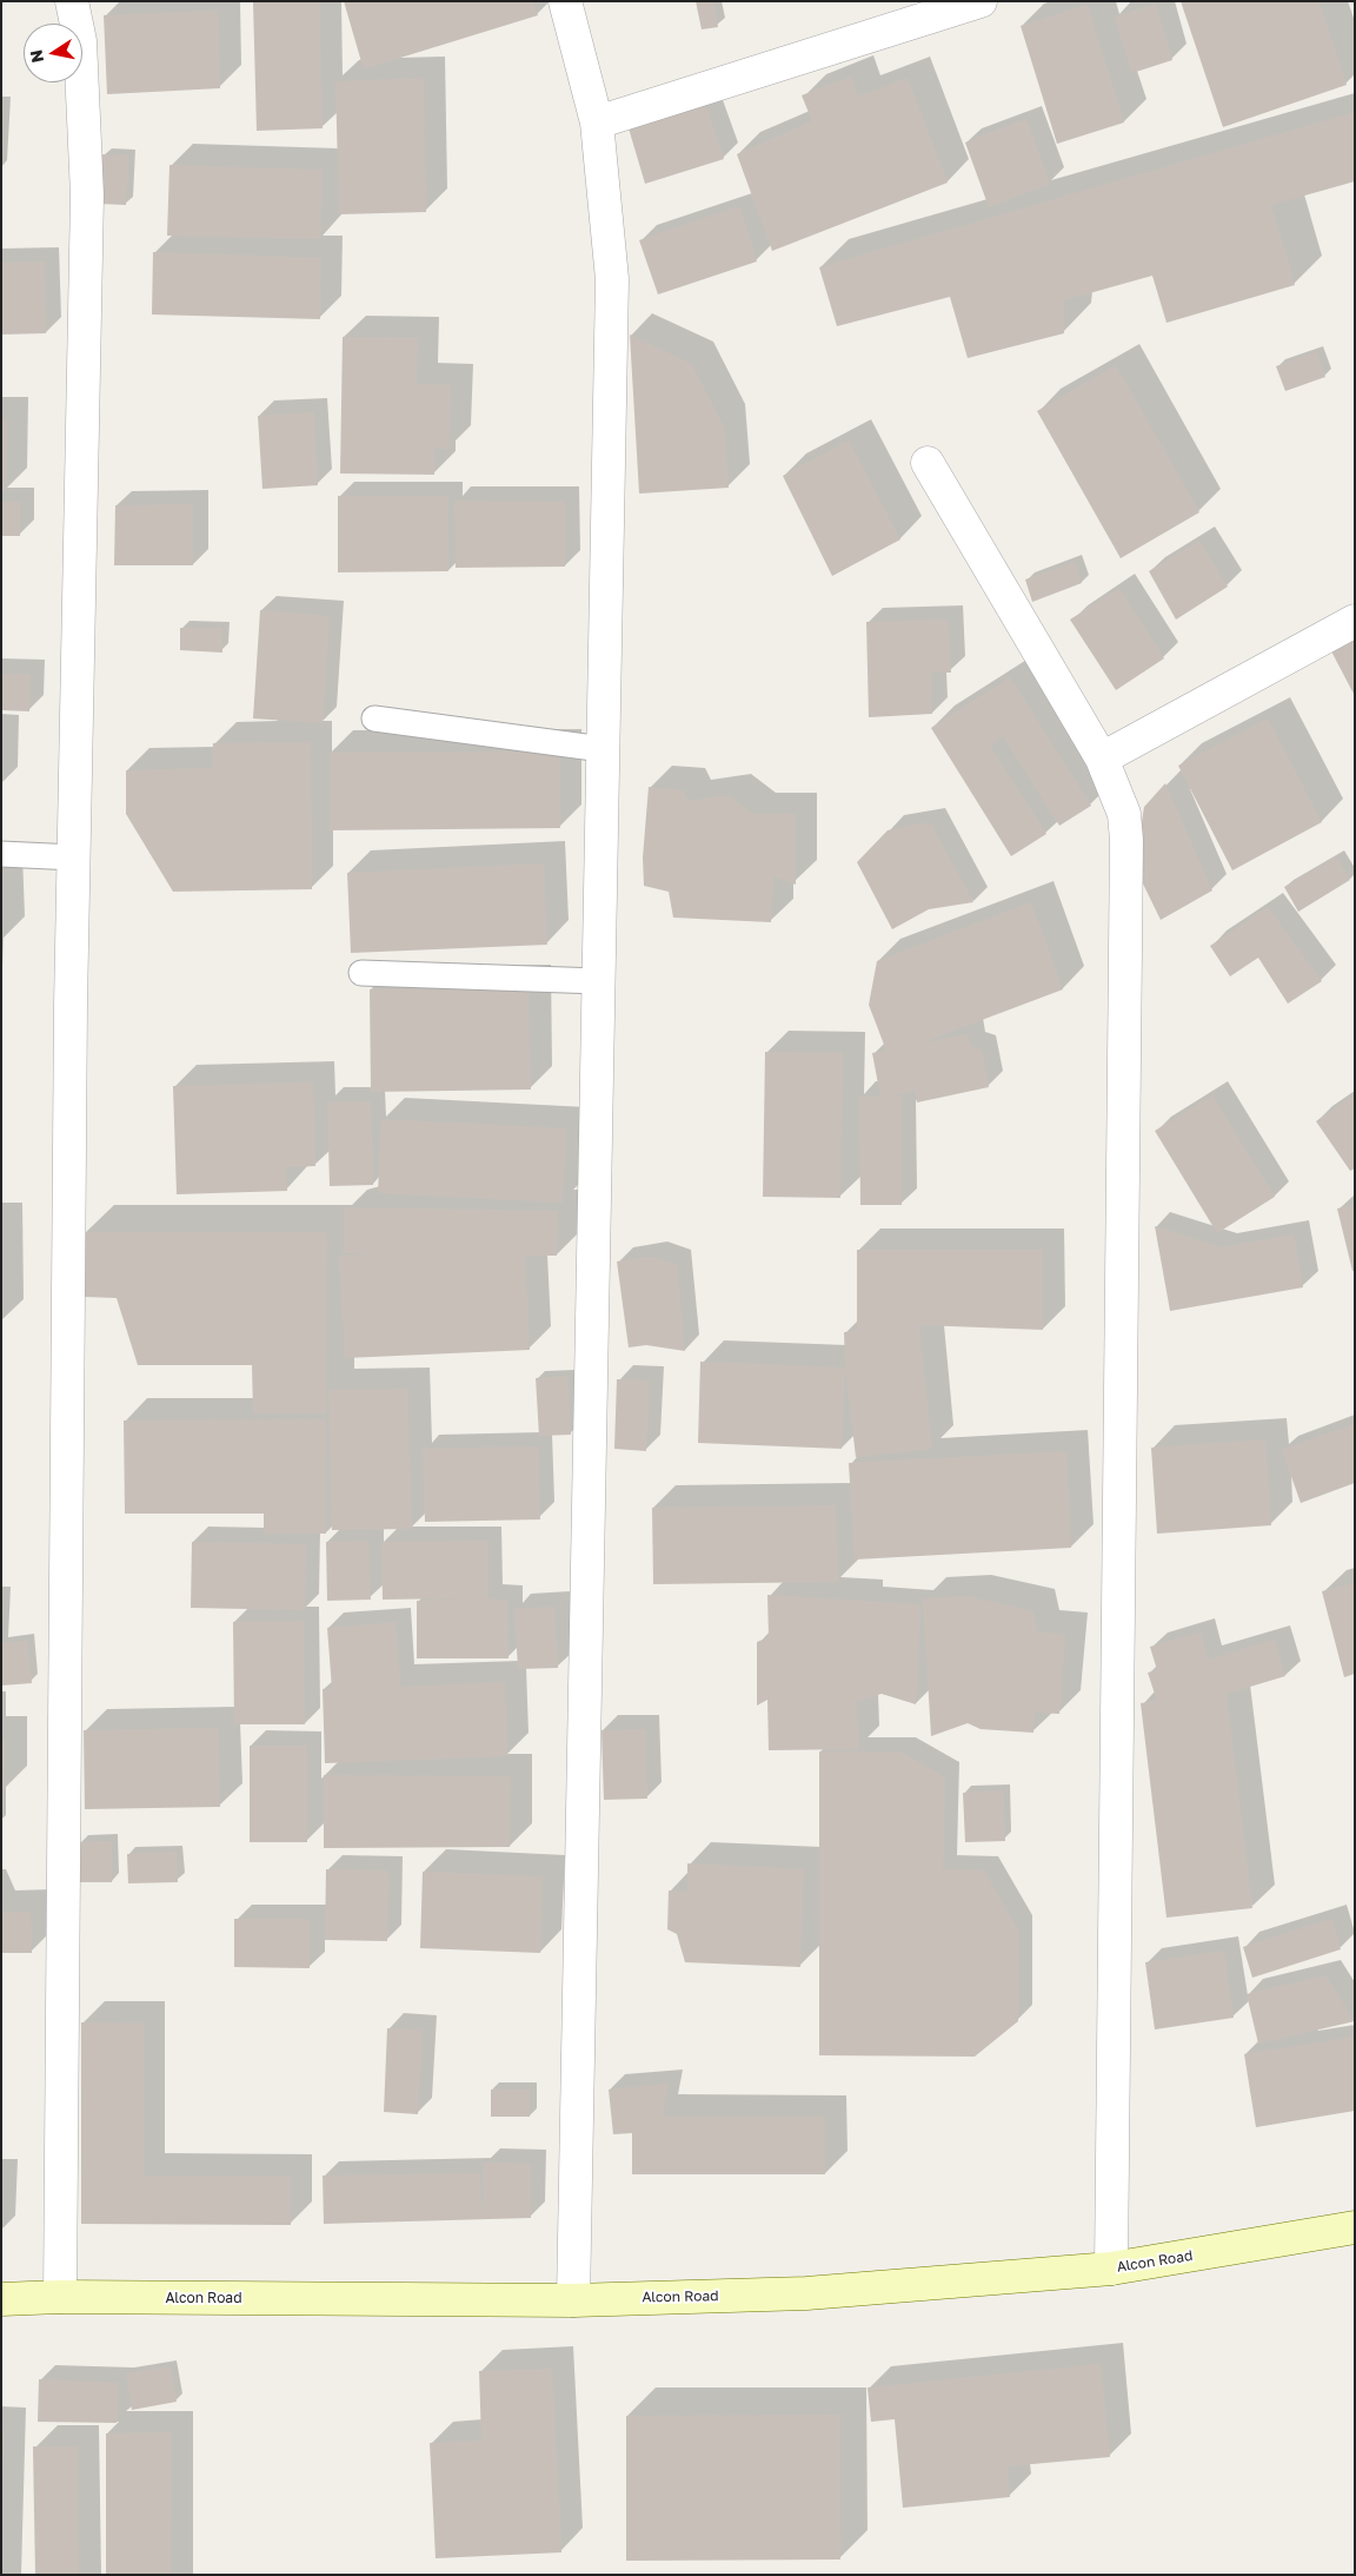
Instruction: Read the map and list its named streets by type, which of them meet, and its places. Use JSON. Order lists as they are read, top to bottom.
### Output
{
  "streets": {
    "main road": ["Alcon Road"]
  },
  "north": "left"
}
